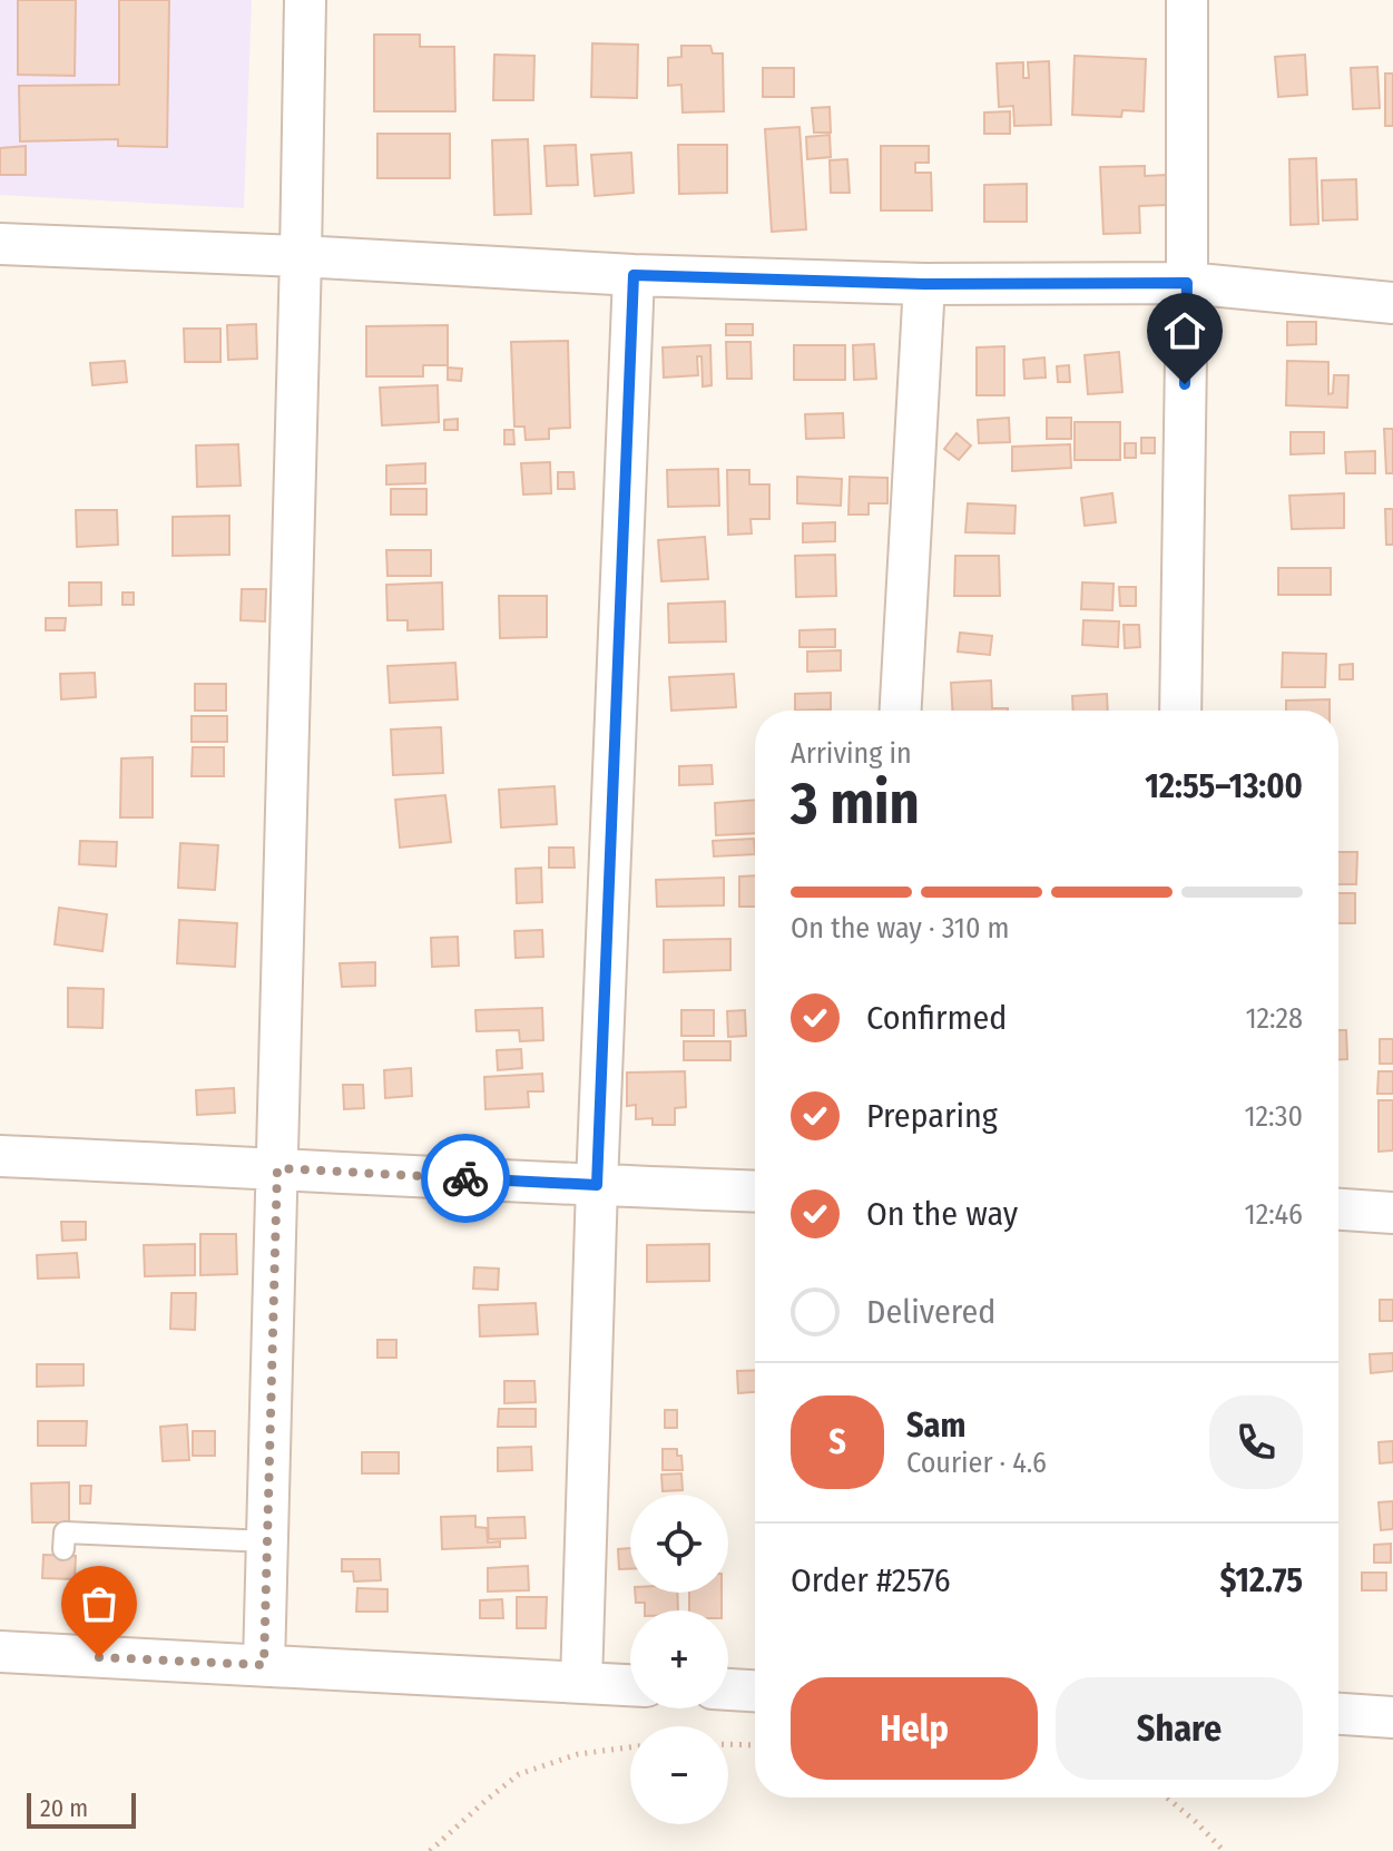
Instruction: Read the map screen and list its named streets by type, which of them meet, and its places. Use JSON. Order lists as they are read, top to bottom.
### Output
{
  "scale_bar": "20 m",
  "page": {
    "heading": ["3 min", "Arriving in", "12:55–13:00"],
    "panel": [
      "Sam",
      "Courier · 4.6",
      "Order #2576",
      "$12.75"
    ],
    "bar": "On the way · 310 m",
    "list": [
      ["Confirmed", "12:28"],
      ["Preparing", "12:30"],
      ["On the way", "12:46"],
      "Delivered"
    ],
    "round": "S",
    "map_buttons": ["+", "−"],
    "buttons": ["Help", "Share"],
    "scale": "20 m"
  }
}
